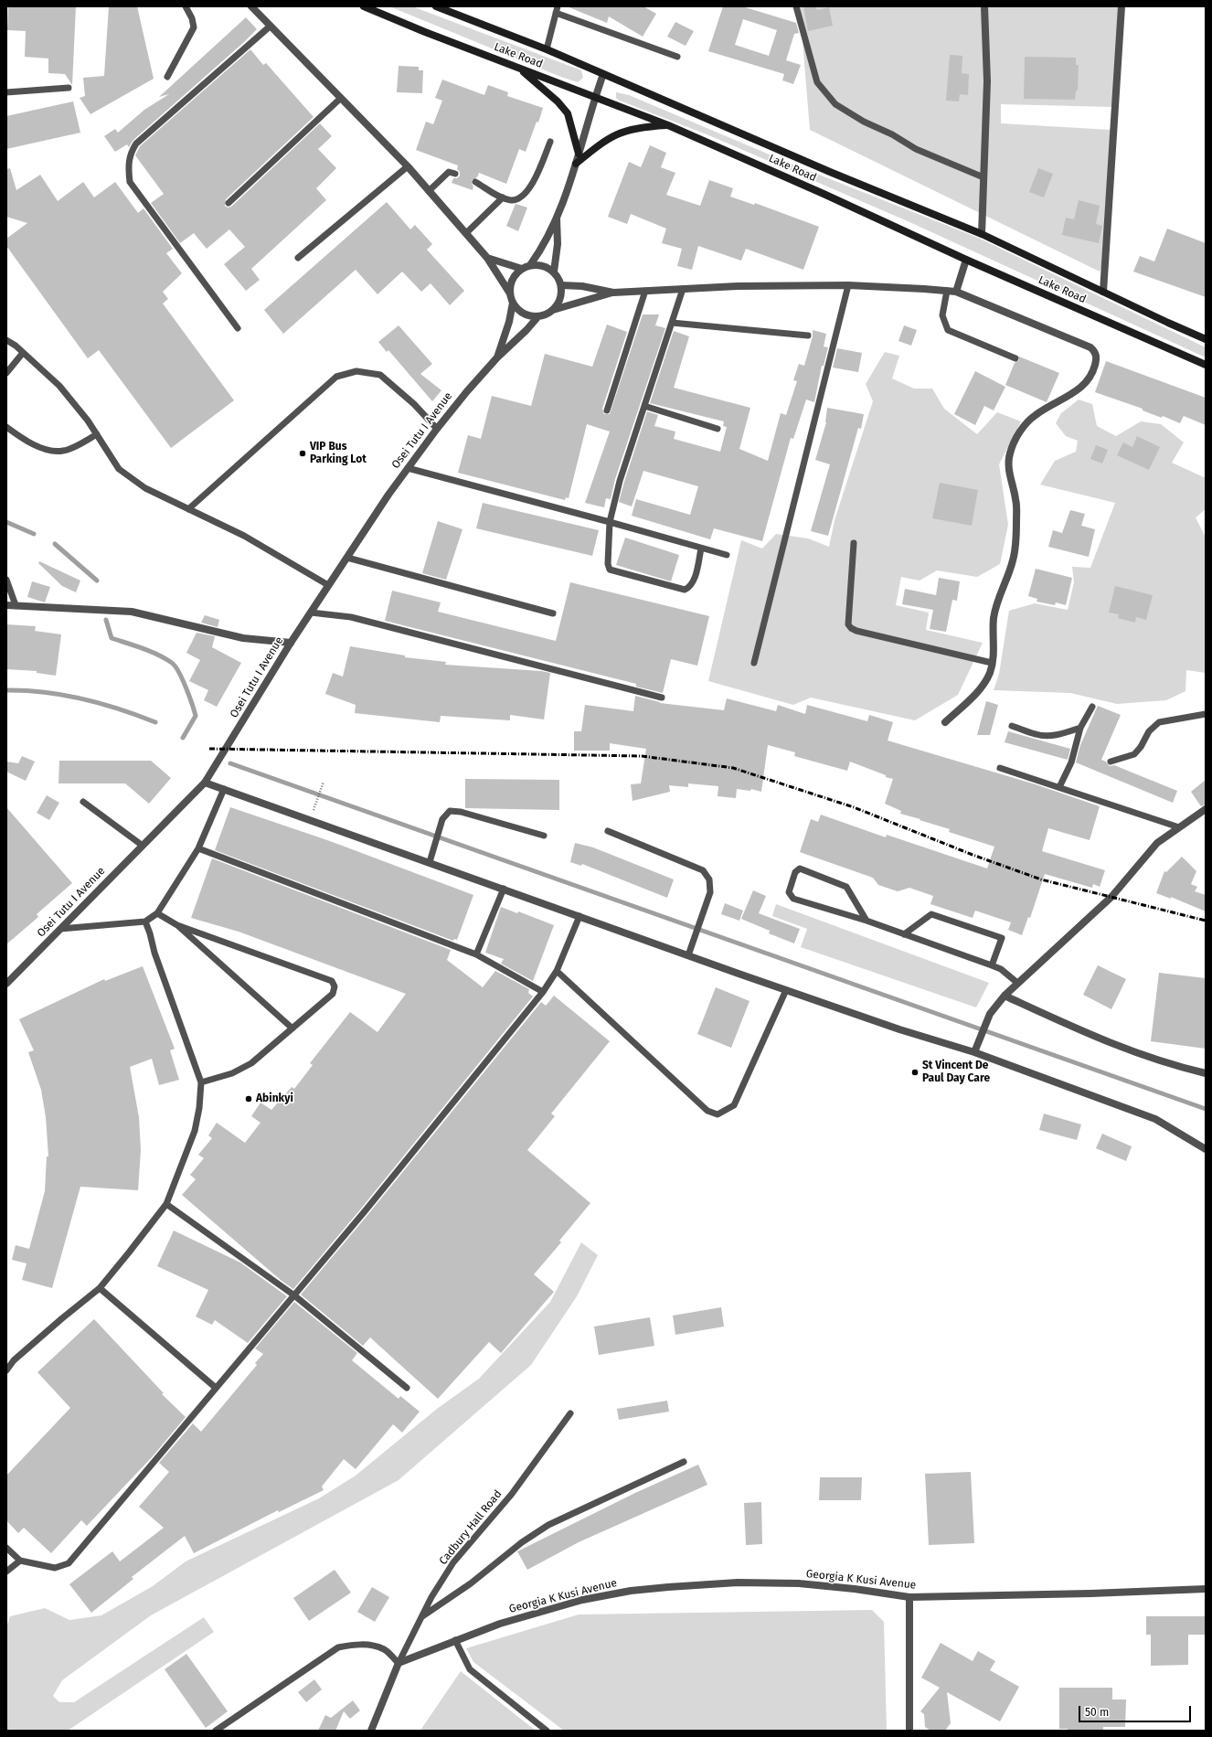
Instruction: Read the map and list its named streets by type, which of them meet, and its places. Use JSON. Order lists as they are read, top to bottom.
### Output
{
  "streets": {
    "main road": ["Lake Road"],
    "street": ["Osei Tutu I Avenue", "Georgia K Kusi Avenue"],
    "lane": ["Cadbury Hall Road"]
  },
  "crossings": [
    ["Cadbury Hall Road", "Georgia K Kusi Avenue"]
  ],
  "places": ["VIP Bus Parking Lot", "St Vincent De Paul Day Care", "Abinkyi"],
  "scale_bar": "50 m"
}
